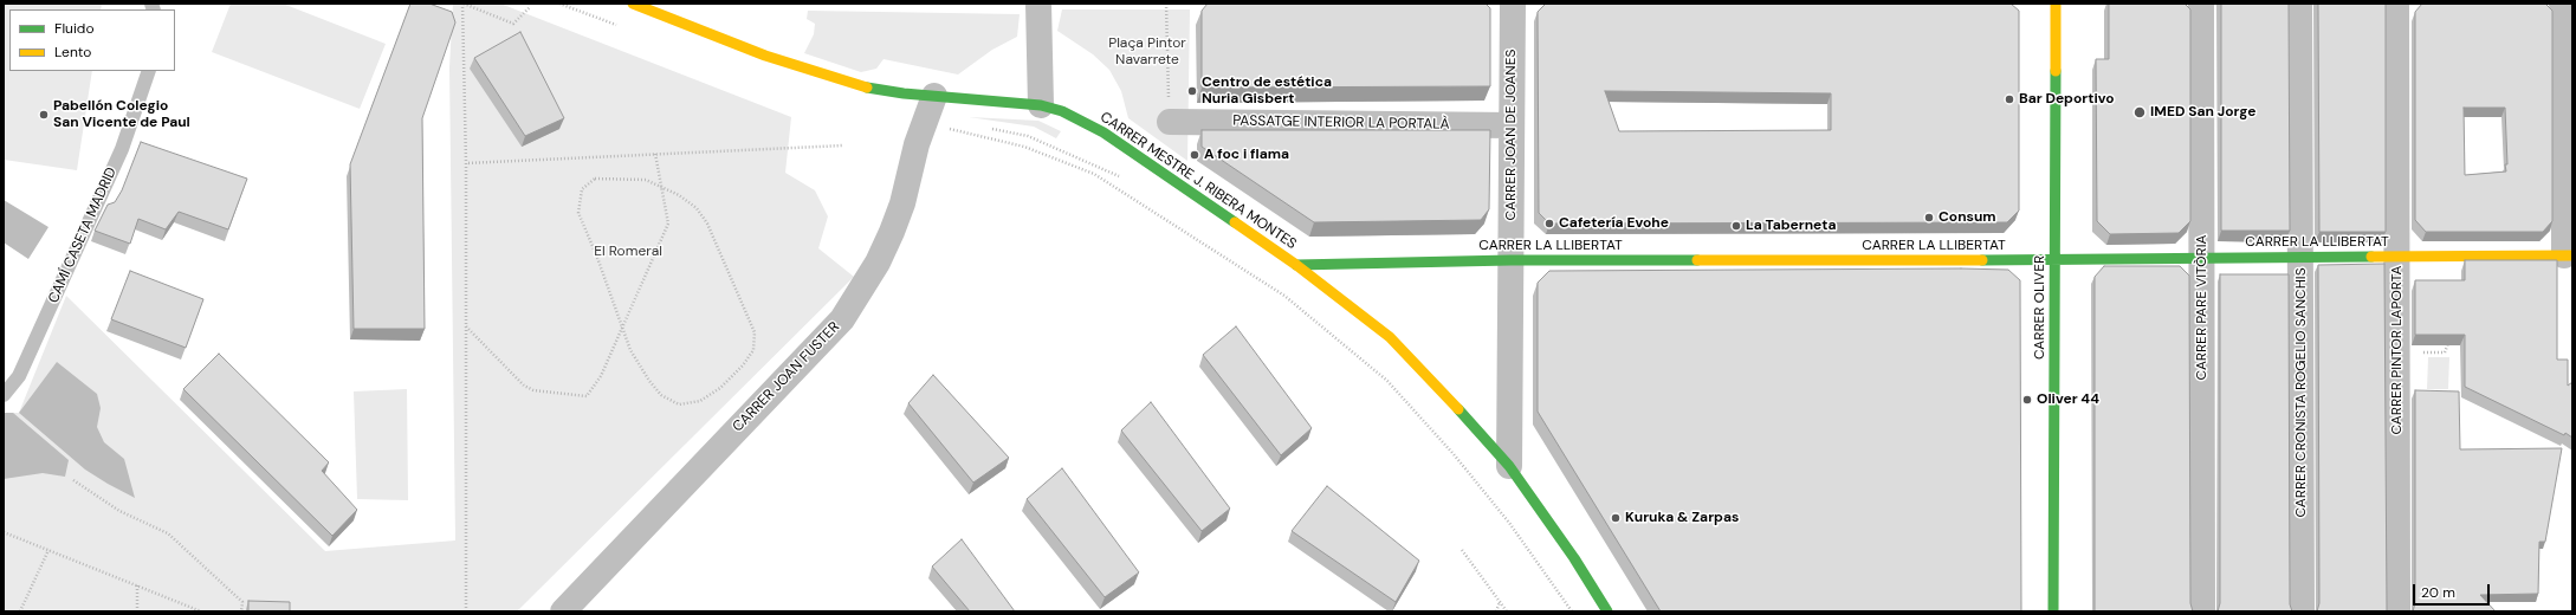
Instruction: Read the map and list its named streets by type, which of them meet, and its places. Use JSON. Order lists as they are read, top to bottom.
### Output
{
  "streets": {
    "street": [
      "PASSATGE INTERIOR LA PORTALÀ",
      "CARRER JOAN DE JOANES",
      "CARRER MESTRE J. RIBERA MONTES",
      "CARRER LA LLIBERTAT",
      "CARRER OLIVER",
      "CARRER PARE VITÒRIA",
      "CARRER PINTOR LAPORTA",
      "CARRER JOAN FUSTER",
      "CARRER CRONISTA ROGELIO SANCHIS"
    ],
    "lane": ["CAMÍ CASETA MADRID"]
  },
  "crossings": [
    ["PASSATGE INTERIOR LA PORTALÀ", "CARRER JOAN DE JOANES"],
    ["CARRER JOAN DE JOANES", "CARRER MESTRE J. RIBERA MONTES"],
    ["CARRER JOAN DE JOANES", "CARRER LA LLIBERTAT"],
    ["CARRER MESTRE J. RIBERA MONTES", "CARRER LA LLIBERTAT"],
    ["CARRER MESTRE J. RIBERA MONTES", "CARRER JOAN FUSTER"],
    ["CARRER LA LLIBERTAT", "CARRER OLIVER"],
    ["CARRER LA LLIBERTAT", "CARRER PARE VITÒRIA"],
    ["CARRER LA LLIBERTAT", "CARRER PINTOR LAPORTA"],
    ["CARRER LA LLIBERTAT", "CARRER CRONISTA ROGELIO SANCHIS"]
  ],
  "parks": ["Plaça Pintor Navarrete", "El Romeral"],
  "places": [
    "Centro de estética Nuria Gisbert",
    "Bar Deportivo",
    "IMED San Jorge",
    "Pabellón Colegio San Vicente de Paul",
    "A foc i flama",
    "Consum",
    "Cafetería Evohe",
    "La Taberneta",
    "Oliver 44",
    "Kuruka & Zarpas"
  ],
  "legend": ["Fluido", "Lento"],
  "scale_bar": "20 m"
}
